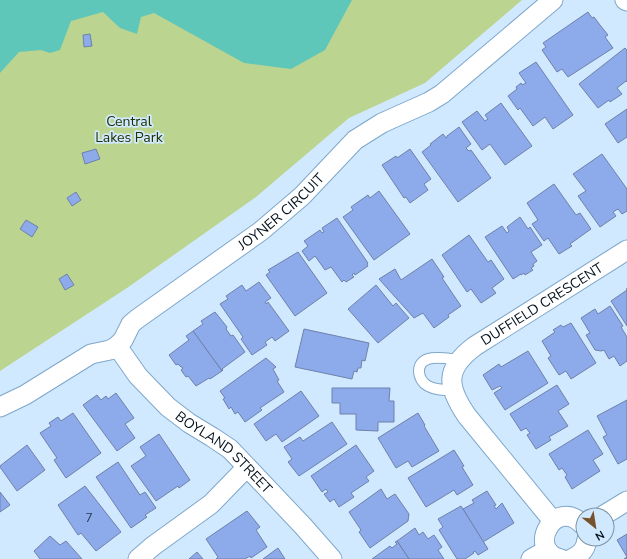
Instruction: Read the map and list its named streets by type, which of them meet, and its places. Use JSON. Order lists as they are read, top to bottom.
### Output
{
  "streets": {
    "street": ["JOYNER CIRCUIT", "DUFFIELD CRESCENT", "BOYLAND STREET"]
  },
  "crossings": [
    ["JOYNER CIRCUIT", "BOYLAND STREET"]
  ],
  "parks": ["Central Lakes Park"],
  "house_numbers": ["7"],
  "north": "bottom right"
}
